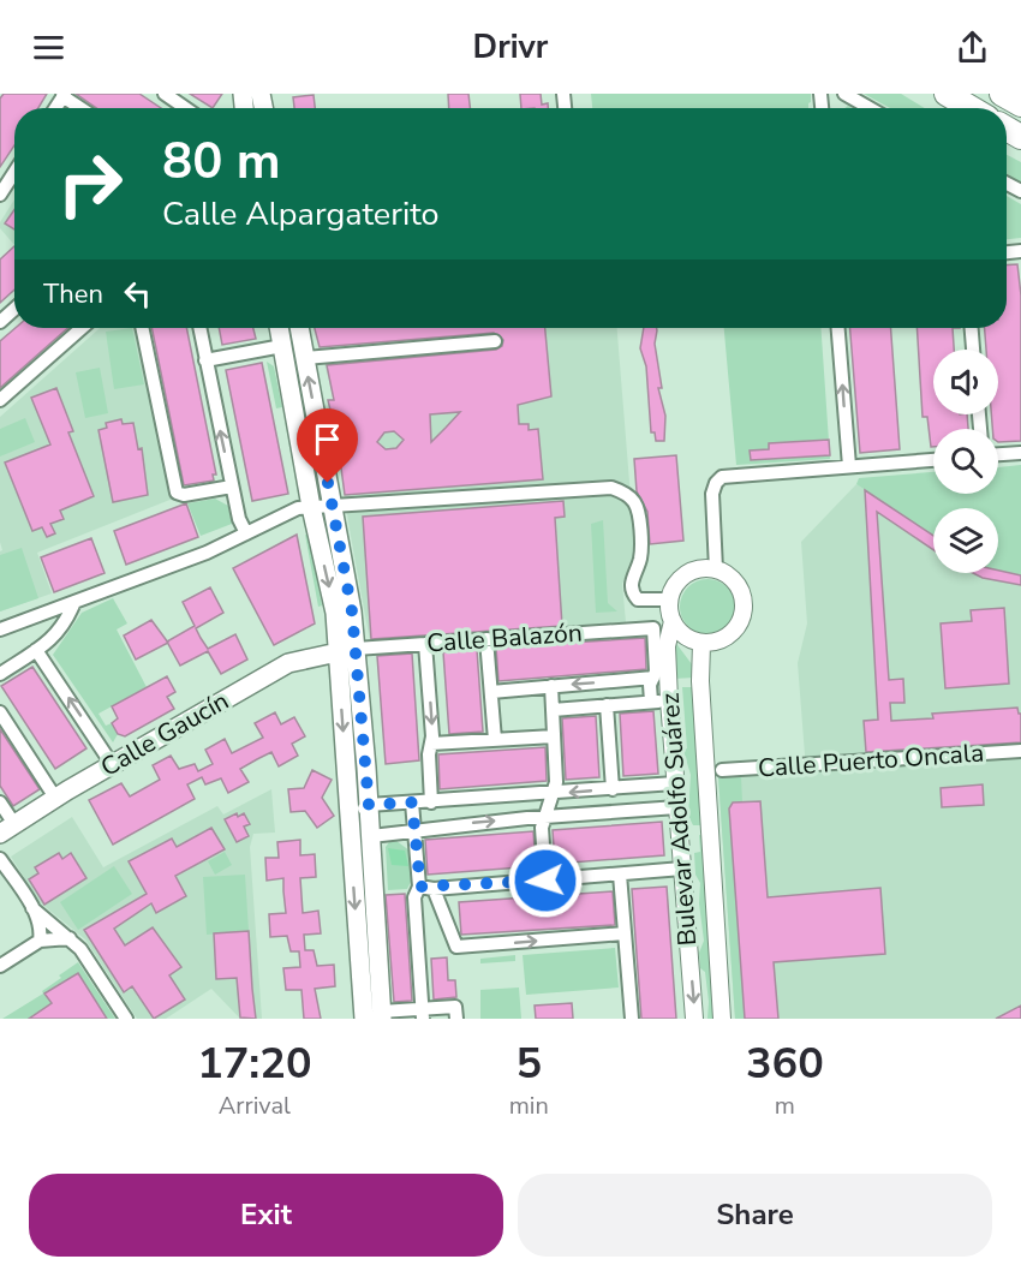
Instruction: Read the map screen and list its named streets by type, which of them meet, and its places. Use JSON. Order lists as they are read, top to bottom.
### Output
{
  "streets": {
    "main road": ["Calle Gaucín"],
    "street": ["Calle Balazón", "Calle Puerto Oncala", "Bulevar Adolfo Suárez"]
  },
  "crossings": [
    ["Calle Balazón", "Calle Gaucín"]
  ],
  "page": {
    "header": "Drivr",
    "turn": ["80 m", "Calle Alpargaterito"],
    "then": "Then",
    "eta": [
      "17:20",
      "Arrival",
      "5",
      "min",
      "360",
      "m"
    ],
    "buttons": ["Exit", "Share"]
  }
}
